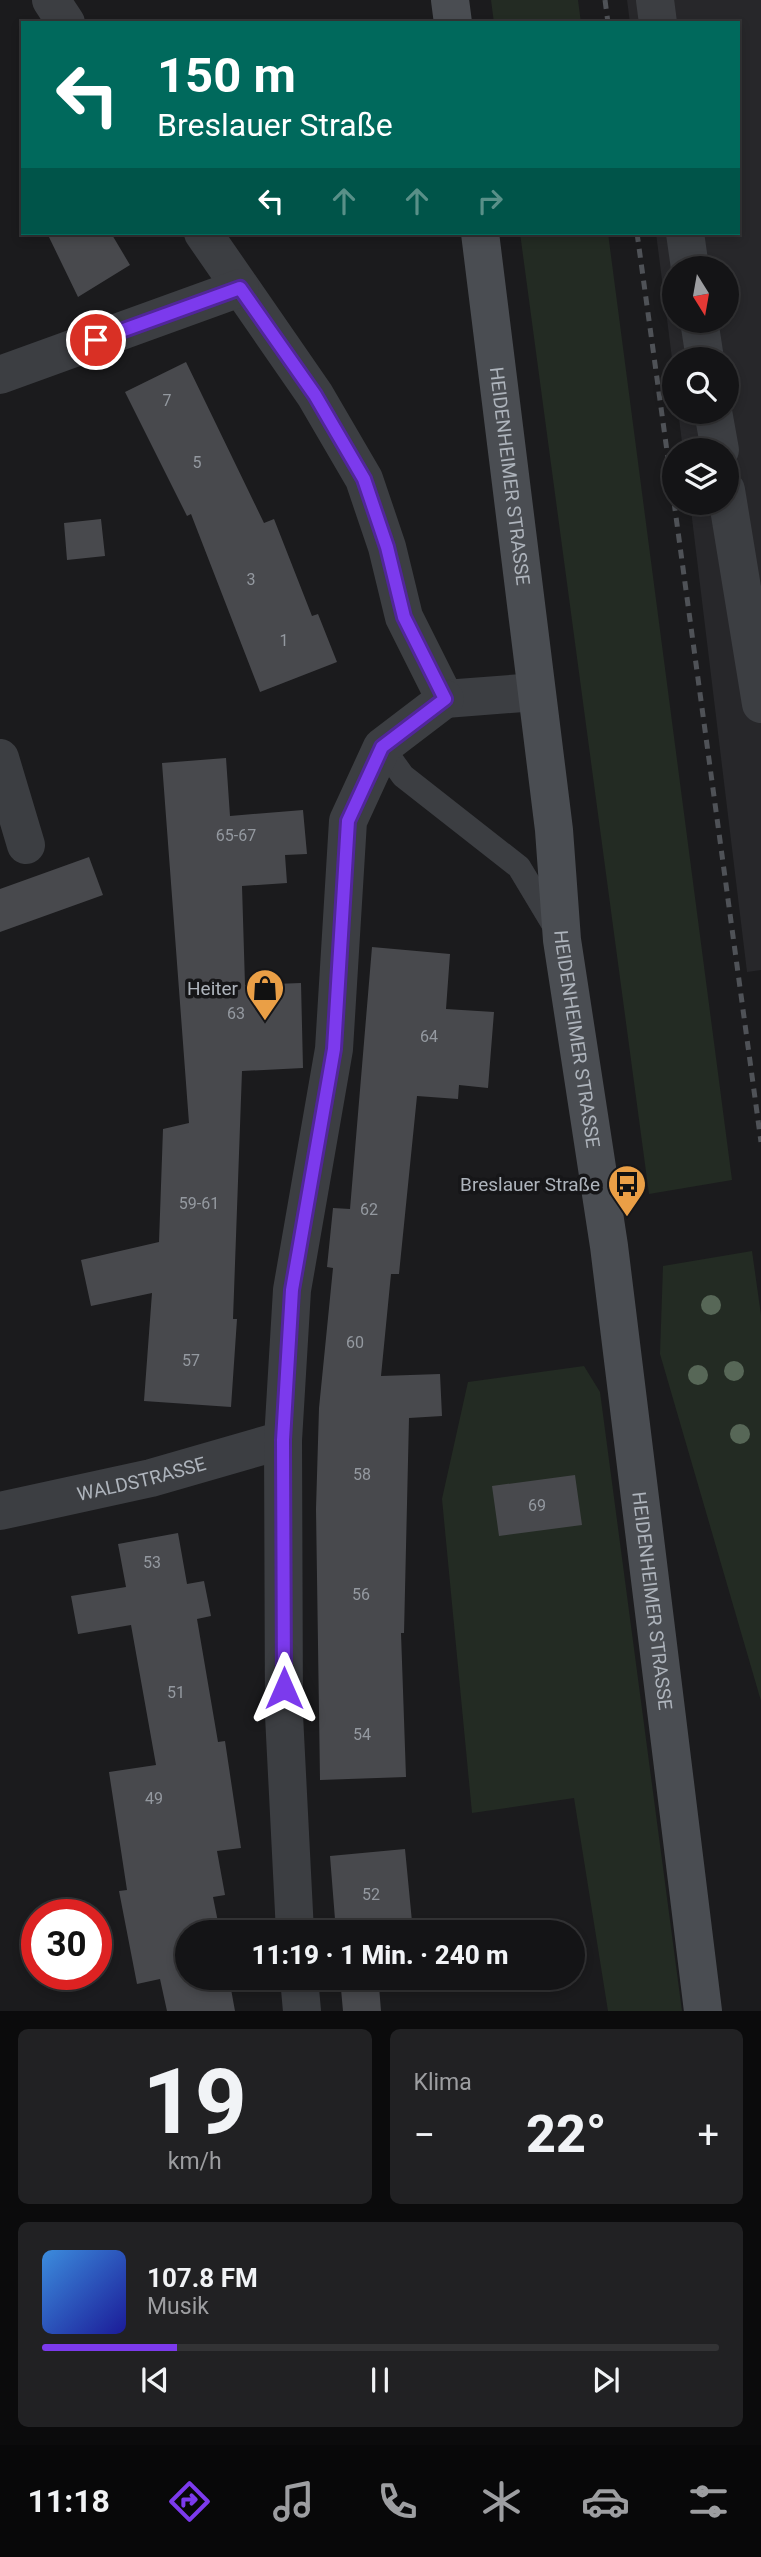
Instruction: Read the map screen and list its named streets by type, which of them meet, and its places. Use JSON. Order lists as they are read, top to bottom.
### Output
{
  "streets": {
    "street": ["HEIDENHEIMER STRASSE", "WALDSTRASSE"]
  },
  "places": {
    "shop": ["Heiter"],
    "bus stop": ["Breslauer Straße"]
  },
  "house_numbers": [
    "7",
    "5",
    "3",
    "1",
    "65-67",
    "63",
    "64",
    "59-61",
    "62",
    "60",
    "57",
    "58",
    "69",
    "53",
    "56",
    "51",
    "54",
    "49",
    "52"
  ],
  "north": "bottom",
  "page": {
    "turn": ["150 m", "Breslauer Straße"],
    "limit": "30",
    "trip": "11:19 · 1 Min. · 240 m",
    "tile": [
      ["19", "km/h"],
      "Klima"
    ],
    "heat": ["−", "22°", "+"],
    "song": ["107.8 FM", "Musik"],
    "tabs": "11:18"
  }
}
